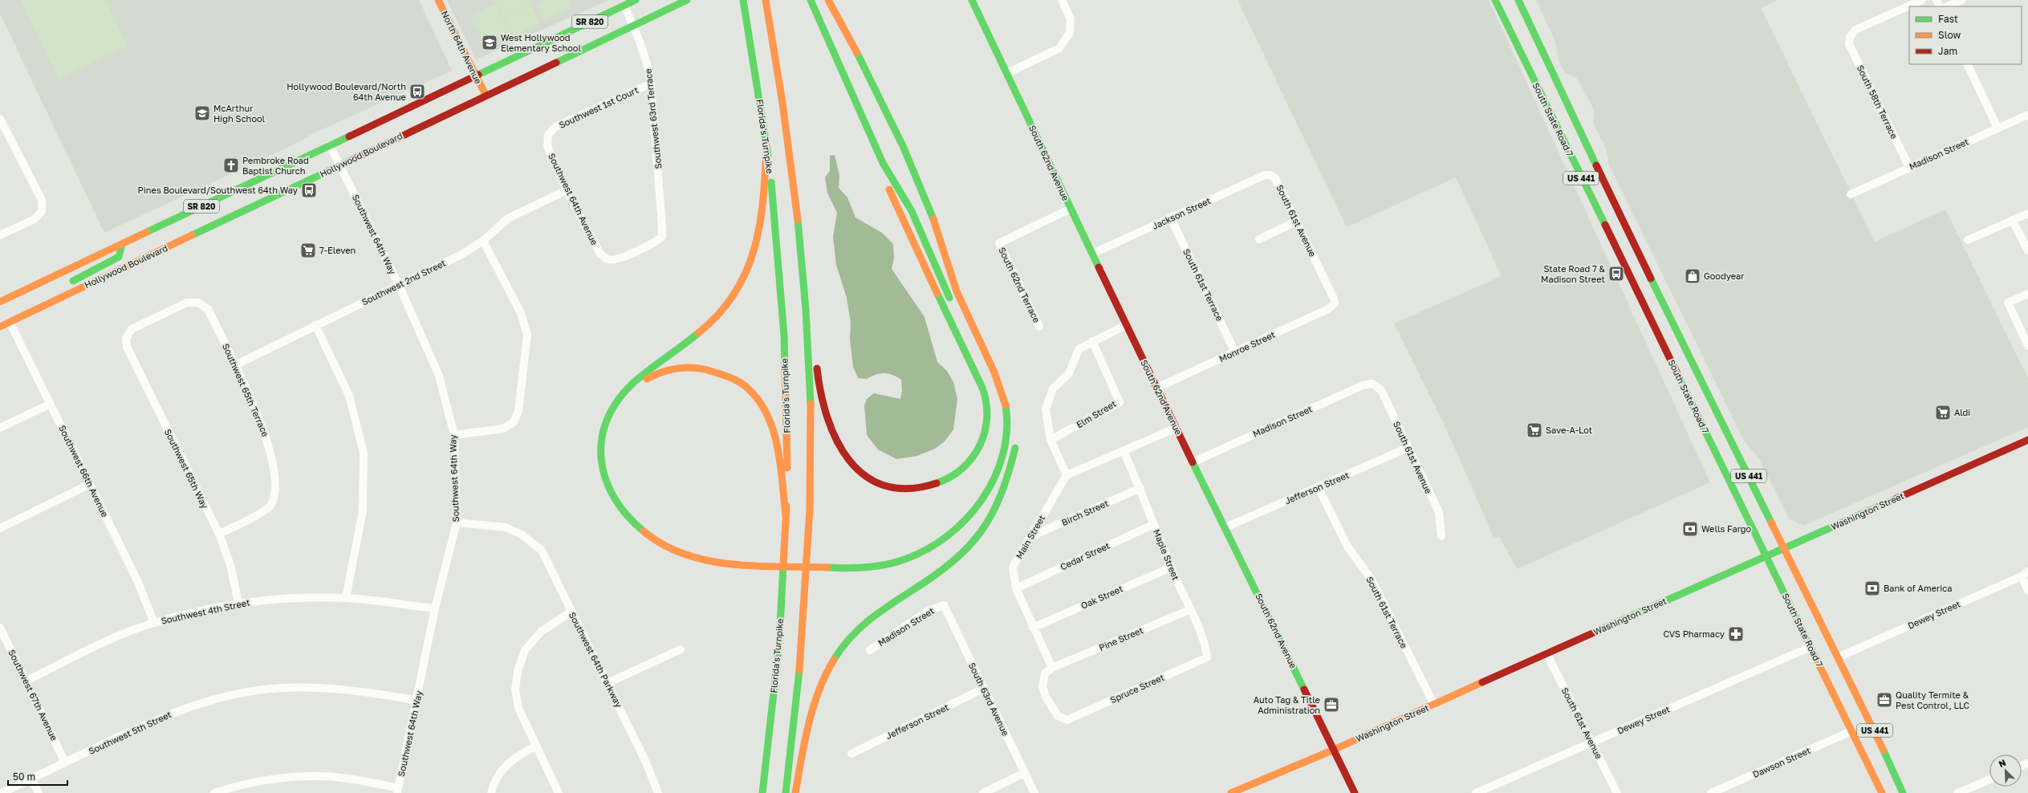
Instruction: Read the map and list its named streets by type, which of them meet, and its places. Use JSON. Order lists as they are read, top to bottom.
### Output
{
  "streets": {
    "main road": [
      "SR 820",
      "North 64th Avenue",
      "South State Road 7",
      "Florida's Turnpike",
      "Hollywood Boulevard",
      "South 62nd Avenue",
      "US 441",
      "Washington Street"
    ],
    "street": [
      "South 58th Terrace",
      "Southwest 1st Court",
      "Southwest 63rd Terrace",
      "Madison Street",
      "Southwest 64th Avenue",
      "Jackson Street",
      "South 61st Avenue",
      "Southwest 64th Way",
      "Southwest 2nd Street",
      "South 62nd Terrace",
      "South 61st Terrace",
      "Monroe Street",
      "Southwest 65th Terrace",
      "Elm Street",
      "Southwest 65th Way",
      "Southwest 66th Avenue",
      "Jefferson Street",
      "Birch Street",
      "Main Street",
      "Maple Street",
      "Cedar Street",
      "Oak Street",
      "Southwest 4th Street",
      "Dewey Street",
      "Pine Street",
      "Southwest 64th Parkway",
      "Spruce Street",
      "Southwest 67th Avenue",
      "South 63rd Avenue",
      "Southwest 5th Street",
      "Dawson Street"
    ]
  },
  "crossings": [
    ["SR 820", "North 64th Avenue"],
    ["SR 820", "Southwest 63rd Terrace"],
    ["SR 820", "Southwest 64th Way"],
    ["North 64th Avenue", "Hollywood Boulevard"],
    ["South 58th Terrace", "Madison Street"],
    ["Southwest 1st Court", "Southwest 63rd Terrace"],
    ["Southwest 1st Court", "Southwest 64th Avenue"],
    ["Southwest 63rd Terrace", "Hollywood Boulevard"],
    ["Southwest 63rd Terrace", "Southwest 64th Avenue"],
    ["South State Road 7", "Washington Street"],
    ["South State Road 7", "Dewey Street"],
    ["South State Road 7", "Dawson Street"],
    ["Madison Street", "South 62nd Avenue"],
    ["Madison Street", "South 61st Avenue"],
    ["Madison Street", "South 63rd Avenue"],
    ["Hollywood Boulevard", "Southwest 64th Way"],
    ["Hollywood Boulevard", "Southwest 66th Avenue"],
    ["South 62nd Avenue", "Jackson Street"],
    ["South 62nd Avenue", "South 62nd Terrace"],
    ["South 62nd Avenue", "Monroe Street"],
    ["South 62nd Avenue", "Jefferson Street"],
    ["South 62nd Avenue", "Washington Street"],
    ["US 441", "Washington Street"],
    ["US 441", "Dewey Street"],
    ["Southwest 64th Avenue", "Southwest 2nd Street"],
    ["Jackson Street", "South 61st Avenue"],
    ["Jackson Street", "South 61st Terrace"],
    ["South 61st Avenue", "Monroe Street"],
    ["South 61st Avenue", "Jefferson Street"],
    ["South 61st Avenue", "Washington Street"],
    ["South 61st Avenue", "Dewey Street"],
    ["Southwest 64th Way", "Southwest 2nd Street"],
    ["Southwest 64th Way", "Southwest 4th Street"],
    ["Southwest 64th Way", "Southwest 64th Parkway"],
    ["Southwest 64th Way", "Southwest 5th Street"],
    ["Southwest 2nd Street", "Southwest 65th Terrace"],
    ["South 61st Terrace", "Monroe Street"],
    ["South 61st Terrace", "Jefferson Street"],
    ["South 61st Terrace", "Washington Street"],
    ["Southwest 65th Terrace", "Southwest 65th Way"],
    ["Southwest 65th Way", "Southwest 4th Street"],
    ["Southwest 66th Avenue", "Southwest 4th Street"],
    ["Jefferson Street", "South 63rd Avenue"],
    ["Birch Street", "Main Street"],
    ["Birch Street", "Maple Street"],
    ["Main Street", "Cedar Street"],
    ["Main Street", "Oak Street"],
    ["Main Street", "Pine Street"],
    ["Main Street", "Spruce Street"],
    ["Maple Street", "Cedar Street"],
    ["Maple Street", "Oak Street"],
    ["Maple Street", "Pine Street"],
    ["Maple Street", "Spruce Street"],
    ["Southwest 4th Street", "Southwest 67th Avenue"],
    ["Pine Street", "Spruce Street"],
    ["Southwest 67th Avenue", "Southwest 5th Street"]
  ],
  "places": {
    "school or university": ["West Hollywood Elementary School", "McArthur High School"],
    "bus stop": ["Hollywood Boulevard/North 64th Avenue", "Pines Boulevard/Southwest 64th Way", "State Road 7 & Madison Street"],
    "church": ["Pembroke Road Baptist Church"],
    "supermarket": ["7-Eleven", "Aldi", "Save-A-Lot"],
    "shop": ["Goodyear"],
    "bank": ["Wells Fargo", "Bank of America"],
    "pharmacy": ["CVS Pharmacy"],
    "office": ["Quality Termite & Pest Control, LLC", "Auto Tag & Title Administration"]
  },
  "legend": ["Fast", "Slow", "Jam"],
  "scale_bar": "50 m",
  "north": "top left"
}
